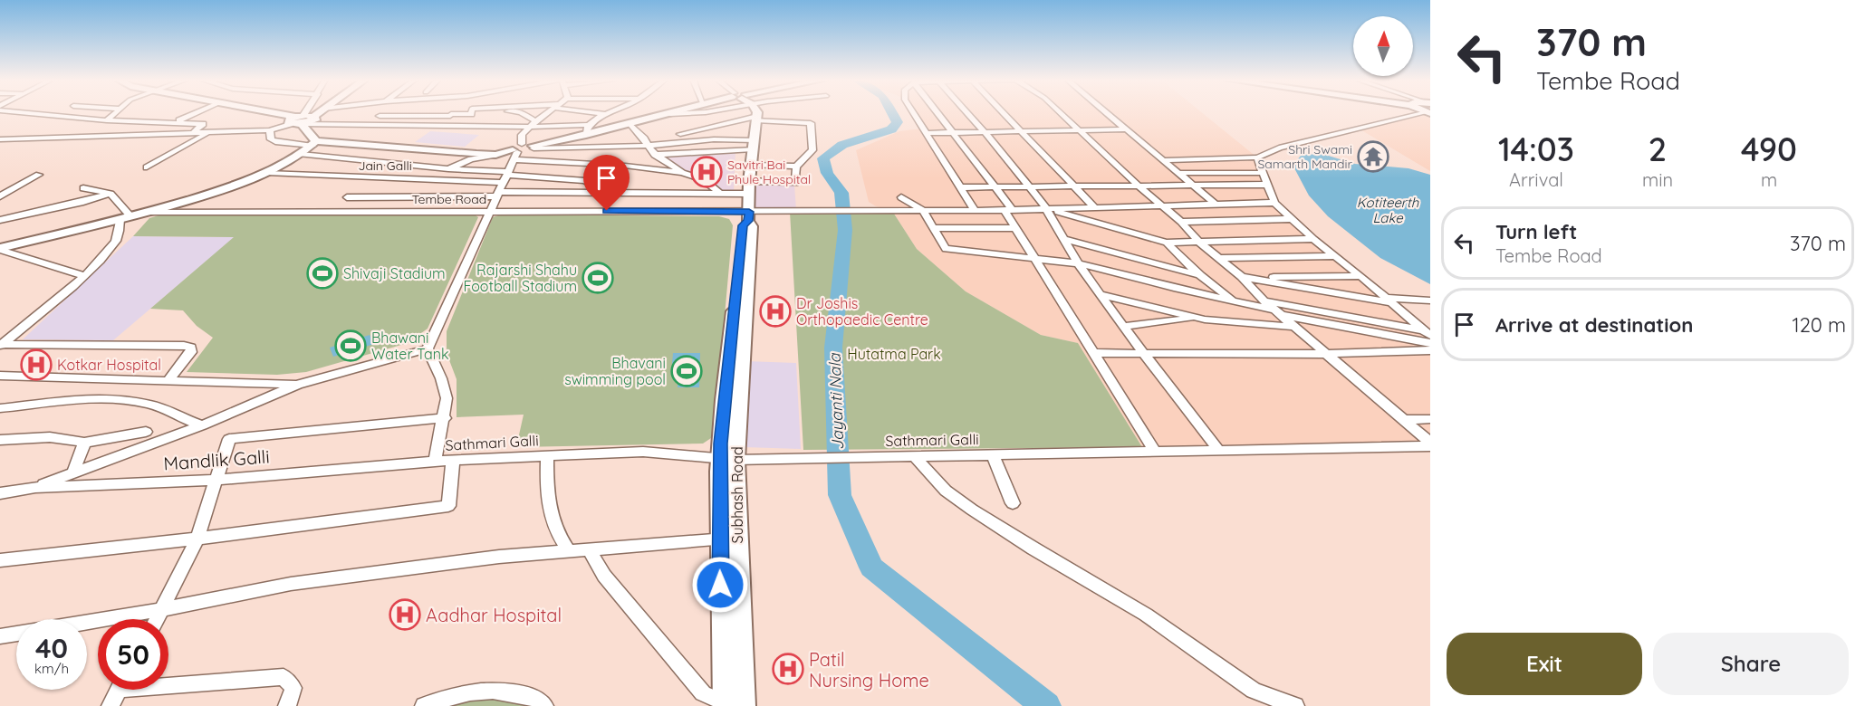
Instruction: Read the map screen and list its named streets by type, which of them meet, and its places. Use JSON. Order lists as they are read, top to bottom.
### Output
{
  "streets": {
    "main road": ["Subhash Road"],
    "street": [
      "Jain Galli",
      "Tembe Road",
      "Sathmari Galli",
      "Mandlik Galli"
    ]
  },
  "crossings": [
    ["Tembe Road", "Subhash Road"],
    ["Sathmari Galli", "Mandlik Galli"],
    ["Sathmari Galli", "Subhash Road"]
  ],
  "water": ["Kotiteerth Lake", "Jayanti Nala"],
  "parks": ["Hutatma Park"],
  "places": {
    "temple": ["Shri Swami Samarth Mandir"],
    "hospital": [
      "Savitri Bai Phule Hospital",
      "Dr Joshis Orthopaedic Centre",
      "Kotkar Hospital",
      "Aadhar Hospital",
      "Patil Nursing Home"
    ],
    "sports": [
      "Shivaji Stadium",
      "Rajarshi Shahu Football Stadium",
      "Bhawani Water Tank",
      "Bhavani swimming pool"
    ]
  },
  "north": "top",
  "page": {
    "turn": ["370 m", "Tembe Road"],
    "eta": [
      "14:03",
      "Arrival",
      "2",
      "min",
      "490",
      "m"
    ],
    "list": [
      {
        "name": "Turn left",
        "note": "Tembe Road",
        "value": "370 m"
      },
      {
        "name": "Arrive at destination",
        "value": "120 m"
      }
    ],
    "speed": "40 km/h",
    "limit": "50",
    "buttons": ["Exit", "Share"]
  }
}
